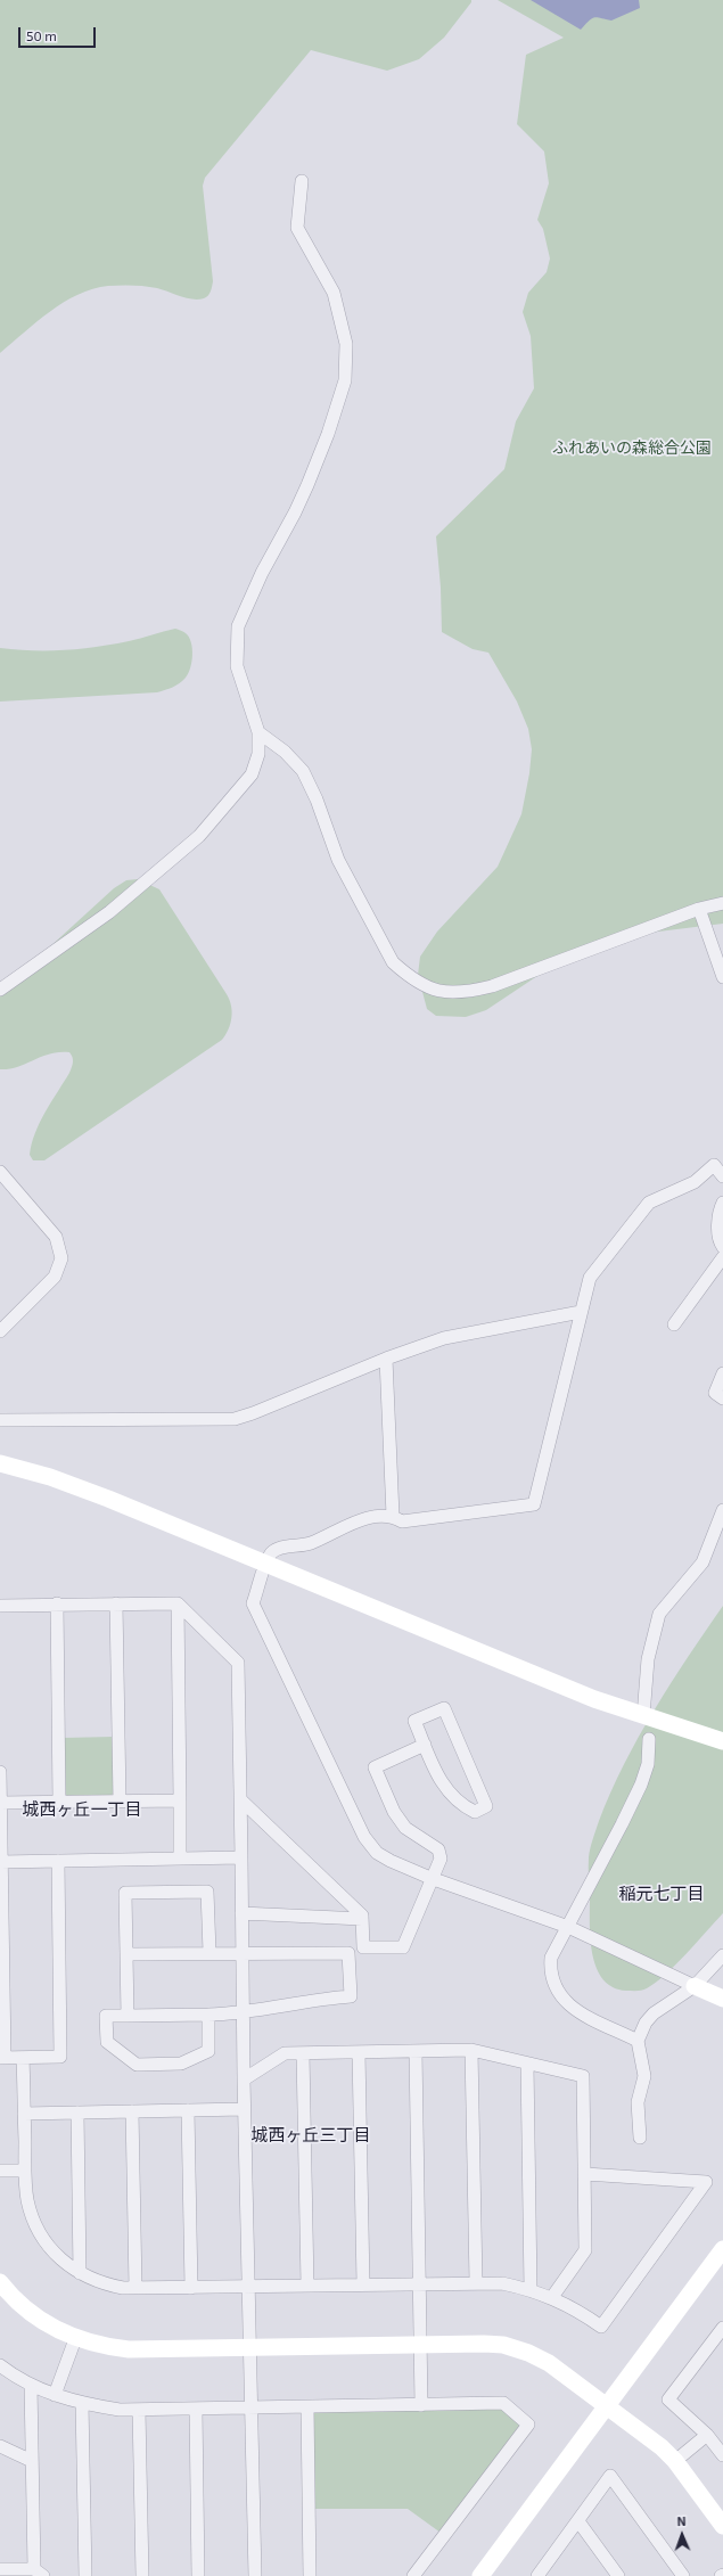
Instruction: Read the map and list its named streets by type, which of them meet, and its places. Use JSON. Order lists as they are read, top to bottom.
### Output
{
  "districts": ["城西ヶ丘一丁目", "稲元七丁目", "城西ヶ丘三丁目"],
  "parks": ["ふれあいの森総合公園"],
  "scale_bar": "50 m",
  "north": "top"
}
